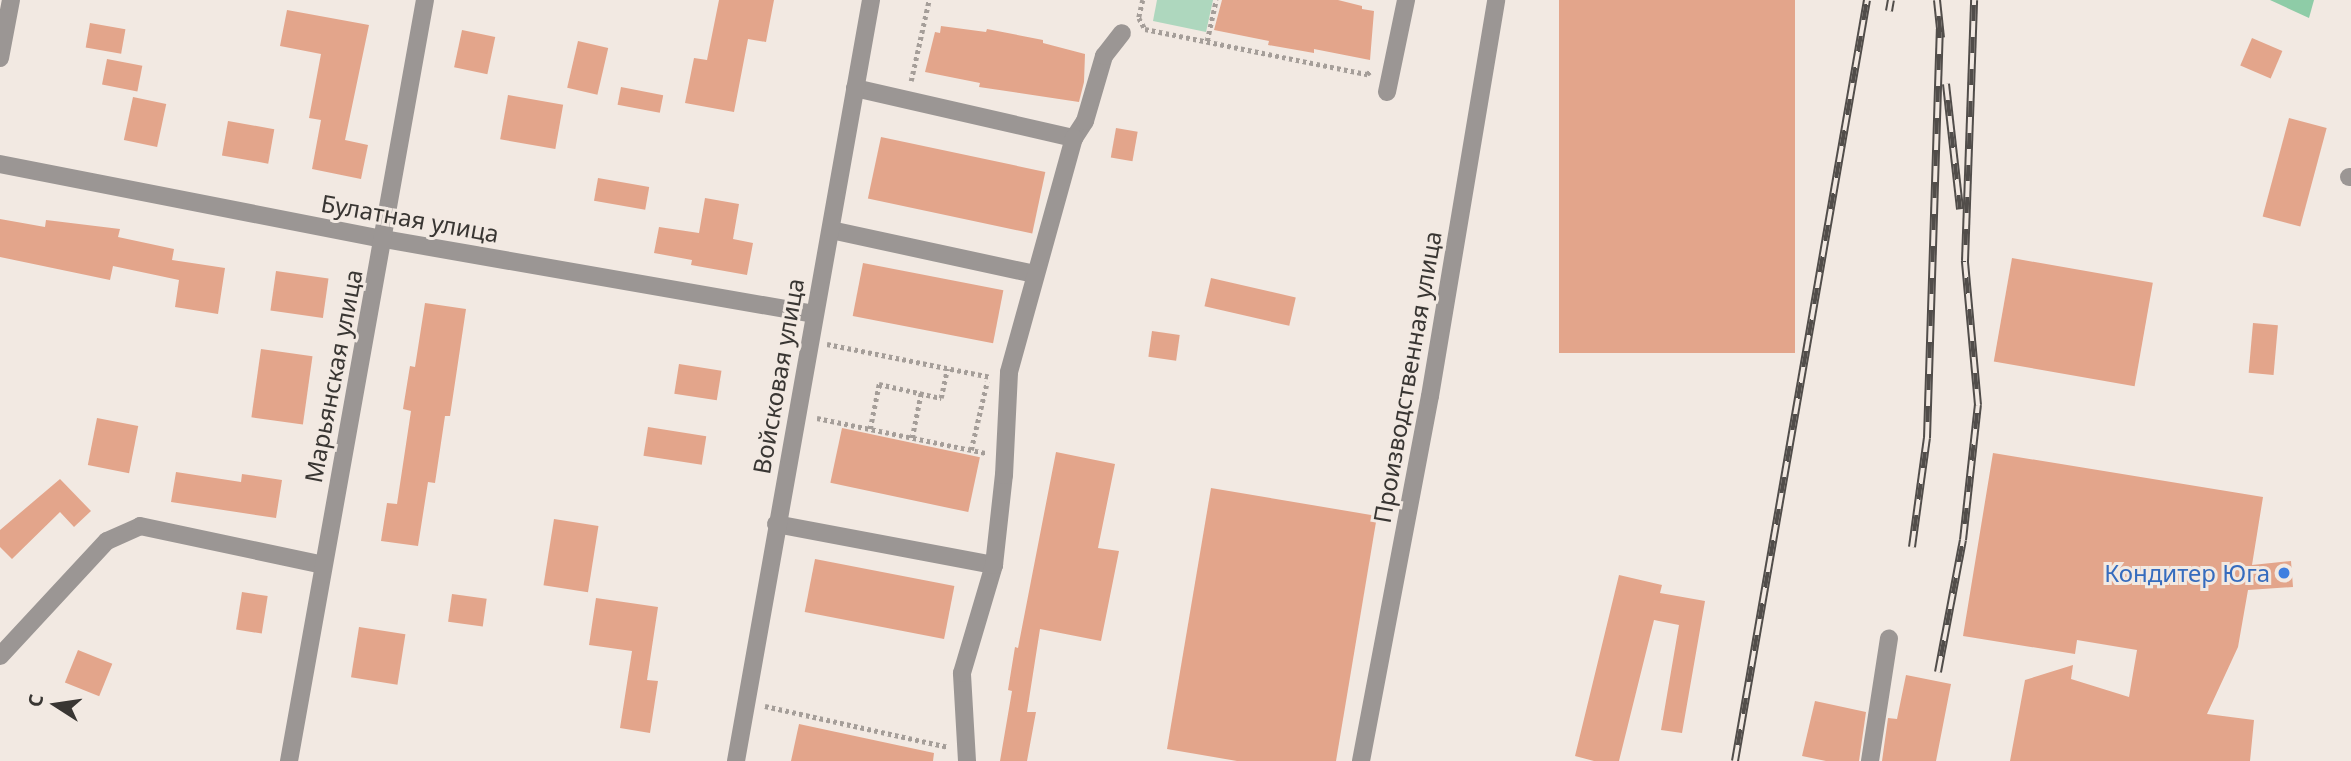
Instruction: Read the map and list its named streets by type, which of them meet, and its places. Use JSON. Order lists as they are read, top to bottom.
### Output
{
  "streets": {
    "street": [
      "Булатная улица",
      "Марьянская улица",
      "Войсковая улица",
      "Производственная улица"
    ]
  },
  "crossings": [
    ["Булатная улица", "Марьянская улица"],
    ["Булатная улица", "Войсковая улица"]
  ],
  "places": ["Кондитер Юга"],
  "north": "left"
}
